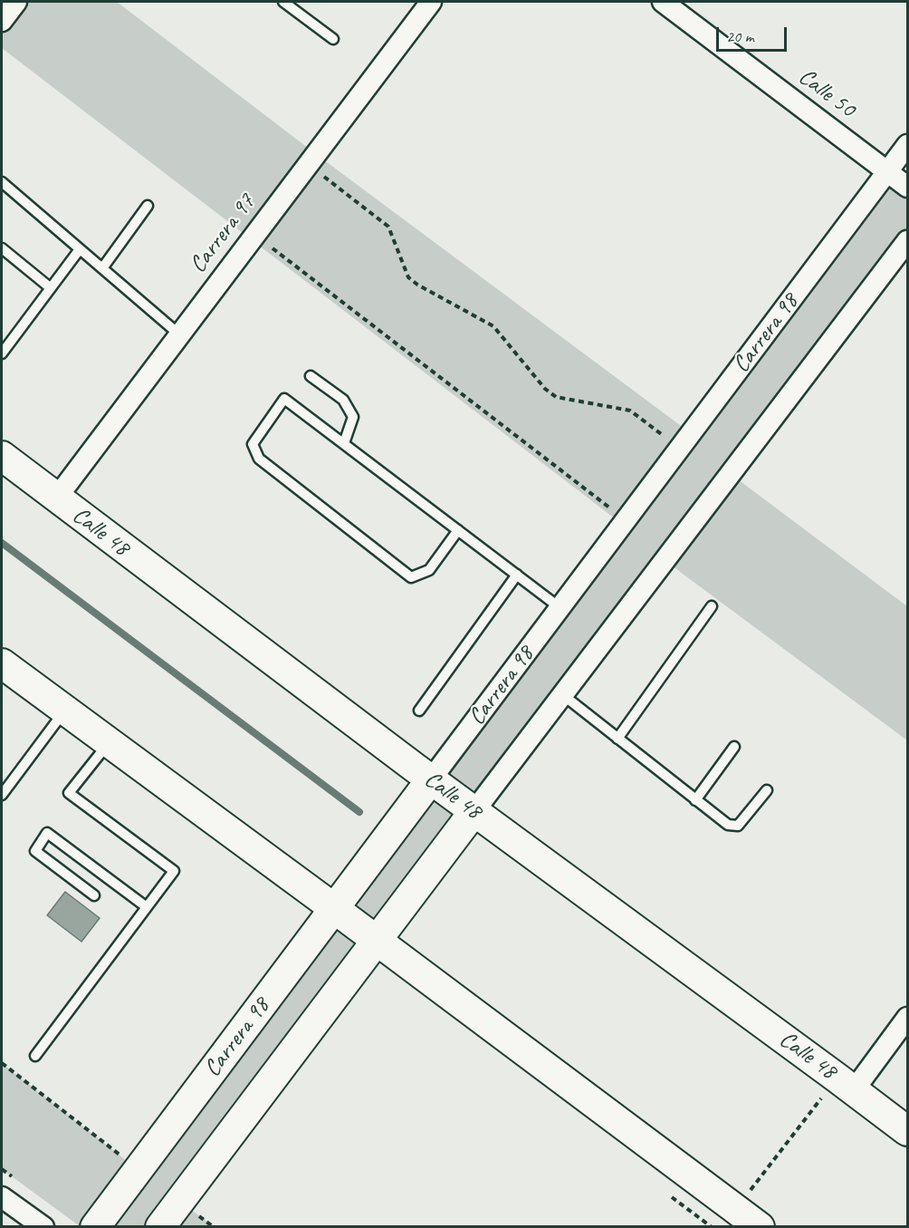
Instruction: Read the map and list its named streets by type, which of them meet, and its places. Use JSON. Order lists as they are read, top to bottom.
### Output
{
  "streets": {
    "main road": ["Carrera 98", "Calle 48"],
    "street": ["Calle 50", "Carrera 97"]
  },
  "crossings": [
    ["Calle 50", "Carrera 98"],
    ["Carrera 97", "Calle 48"],
    ["Carrera 98", "Calle 48"]
  ],
  "scale_bar": "20 m"
}
